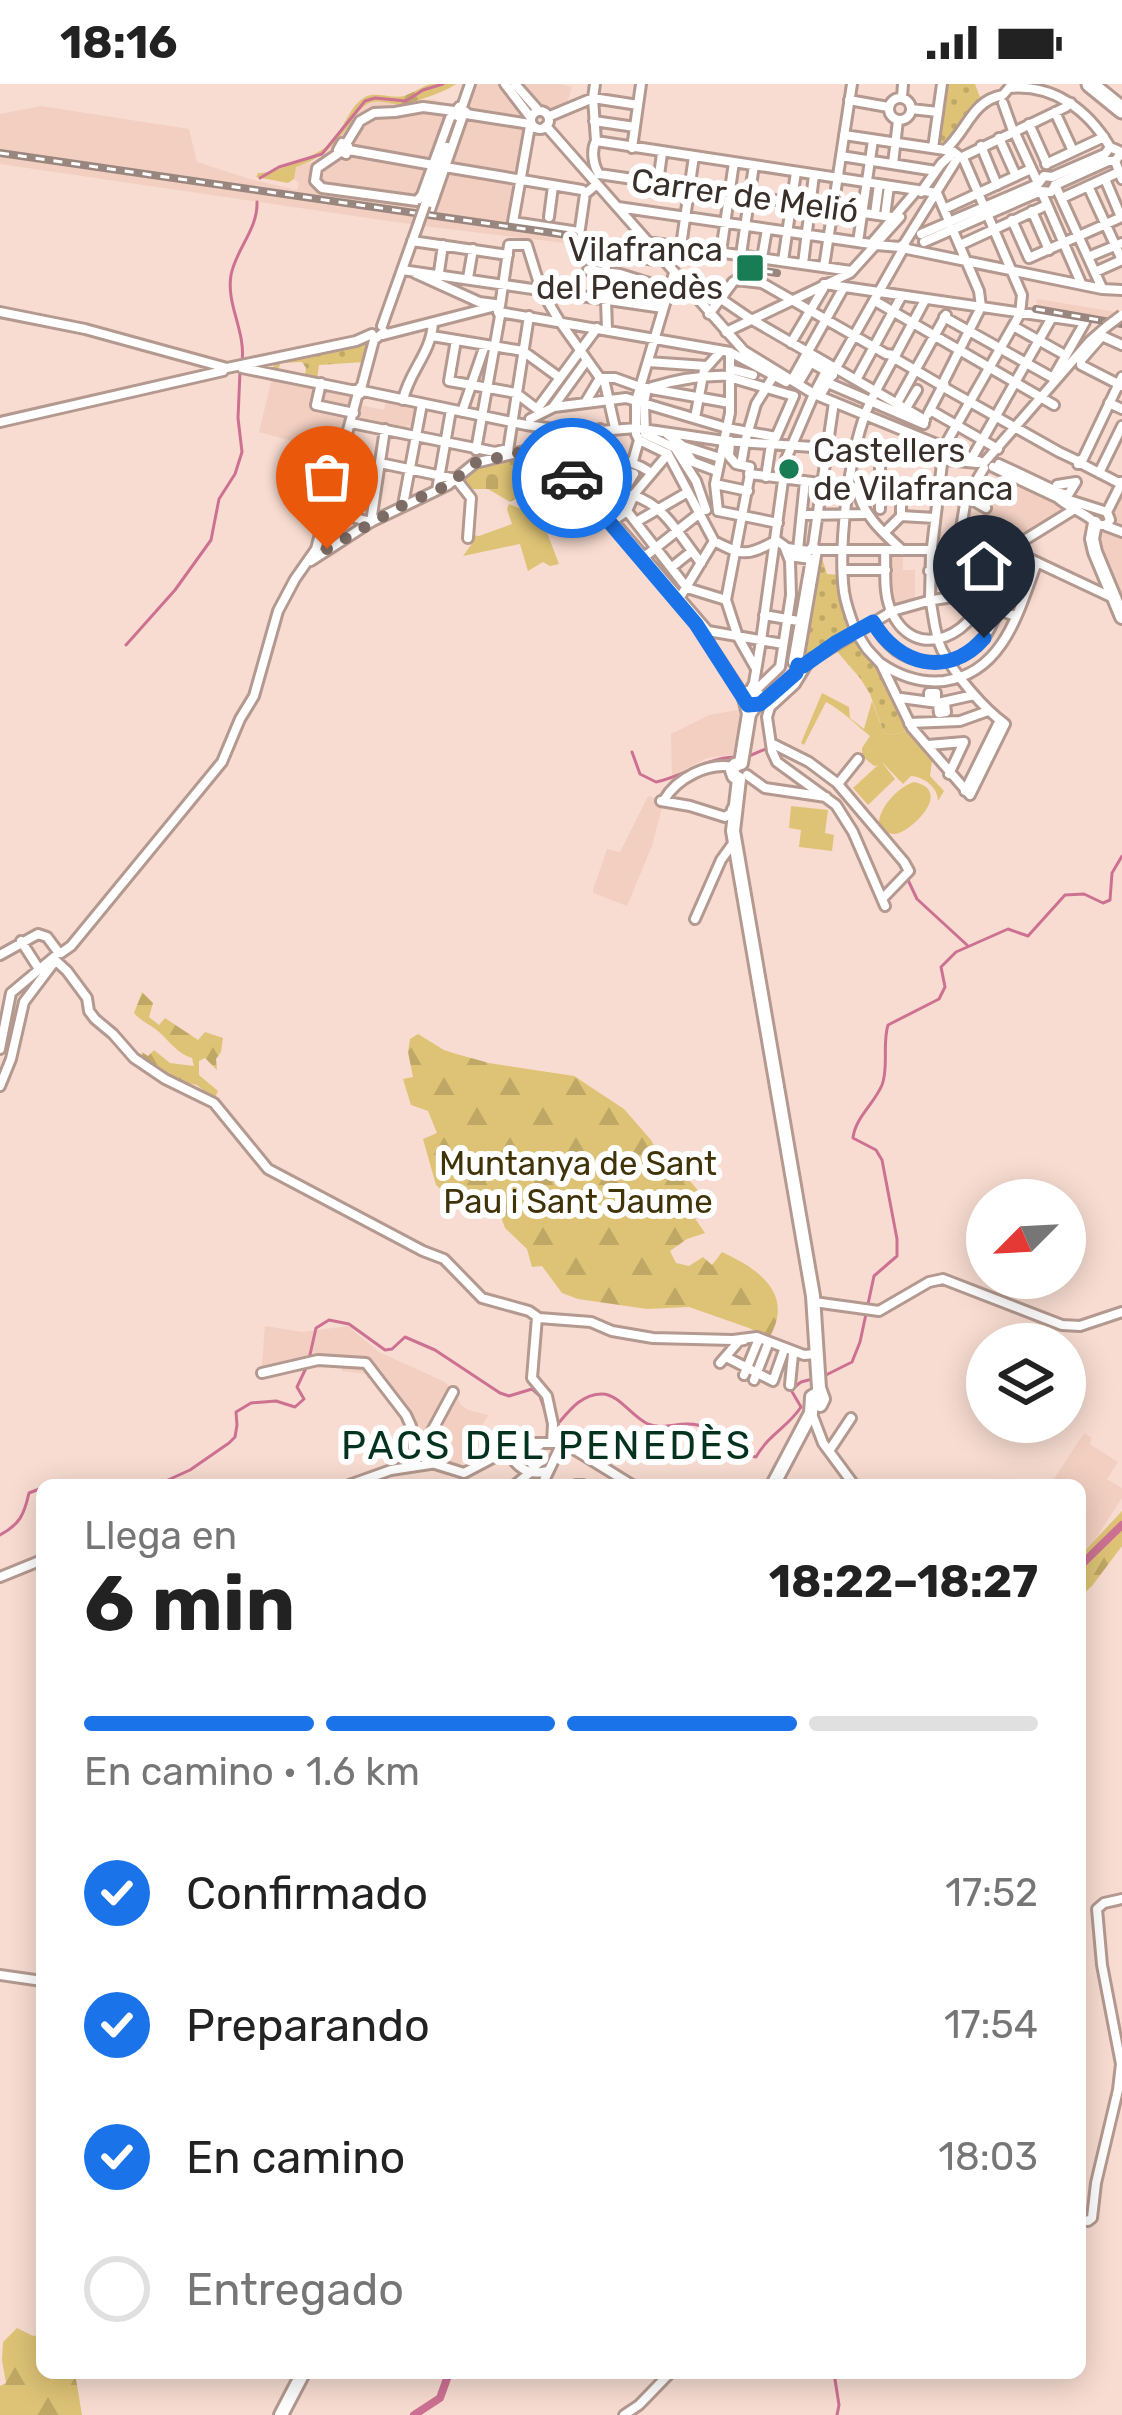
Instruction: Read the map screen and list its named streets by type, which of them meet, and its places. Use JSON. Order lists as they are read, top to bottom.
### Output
{
  "streets": {
    "street": ["Carrer de Melió"]
  },
  "districts": ["PACS DEL PENEDÈS"],
  "parks": ["Muntanya de Sant Pau i Sant Jaume"],
  "places": {
    "transit": ["Vilafranca del Penedès"],
    "other": ["Castellers de Vilafranca"]
  },
  "north": "bottom left",
  "page": {
    "status": "18:16",
    "heading": ["6 min", "Llega en", "18:22–18:27"],
    "bar": "En camino · 1.6 km",
    "list": [
      ["Confirmado", "17:52"],
      ["Preparando", "17:54"],
      ["En camino", "18:03"],
      "Entregado"
    ]
  }
}
